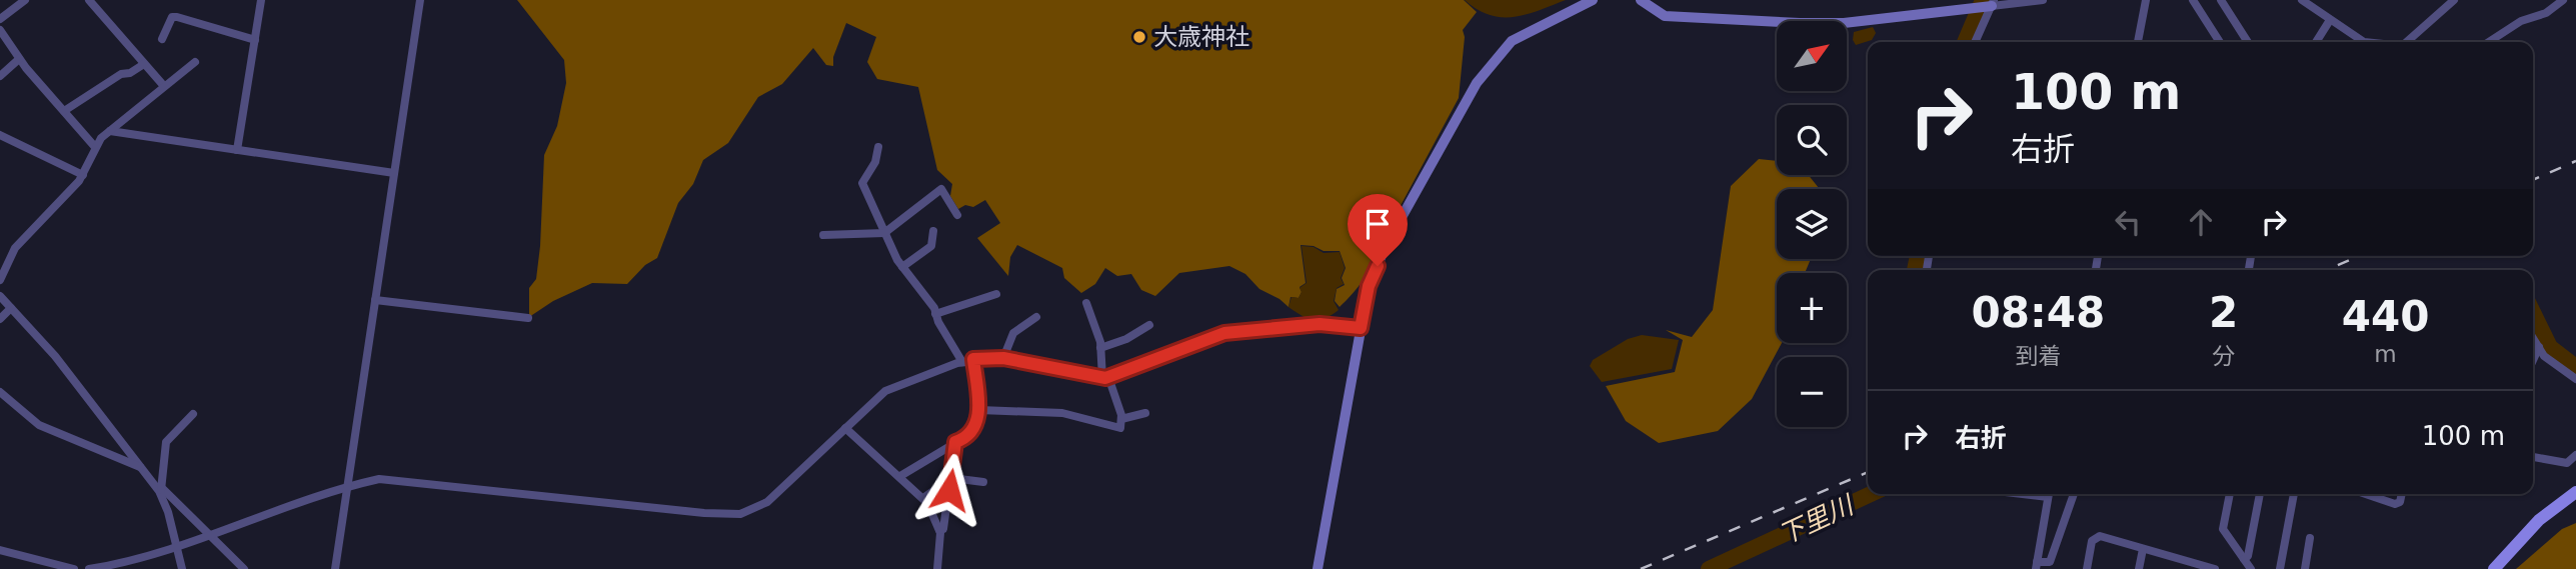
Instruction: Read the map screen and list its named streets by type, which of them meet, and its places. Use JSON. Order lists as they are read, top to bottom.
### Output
{
  "water": ["下里川"],
  "places": ["大歳神社"],
  "north": "top right",
  "page": {
    "map_buttons": ["+", "−"],
    "turn": ["100 m", "右折"],
    "eta": [
      "08:48",
      "到着",
      "2",
      "分",
      "440",
      "m"
    ],
    "list": [
      {
        "name": "右折",
        "value": "100 m"
      }
    ]
  }
}
